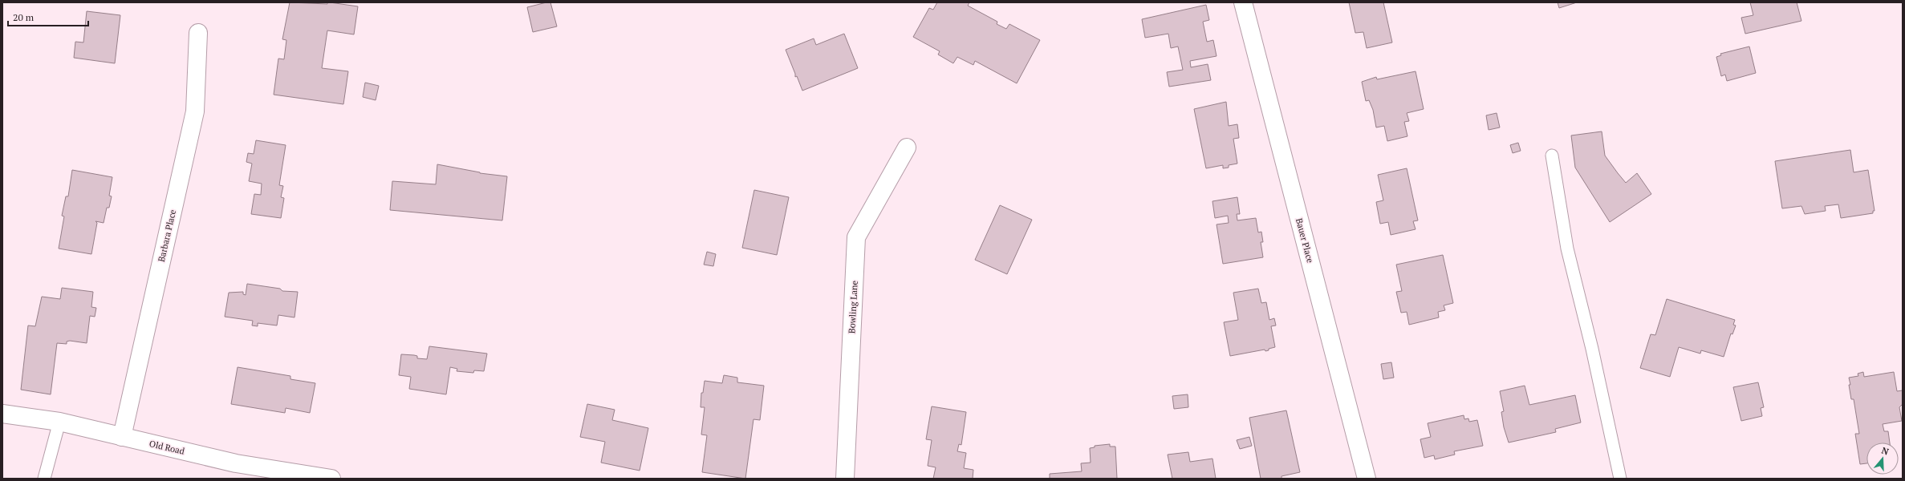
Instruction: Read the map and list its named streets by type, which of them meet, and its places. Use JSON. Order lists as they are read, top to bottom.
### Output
{
  "streets": {
    "street": [
      "Barbara Place",
      "Bauer Place",
      "Bowling Lane",
      "Old Road"
    ]
  },
  "crossings": [
    ["Barbara Place", "Old Road"]
  ],
  "scale_bar": "20 m",
  "north": "top"
}
